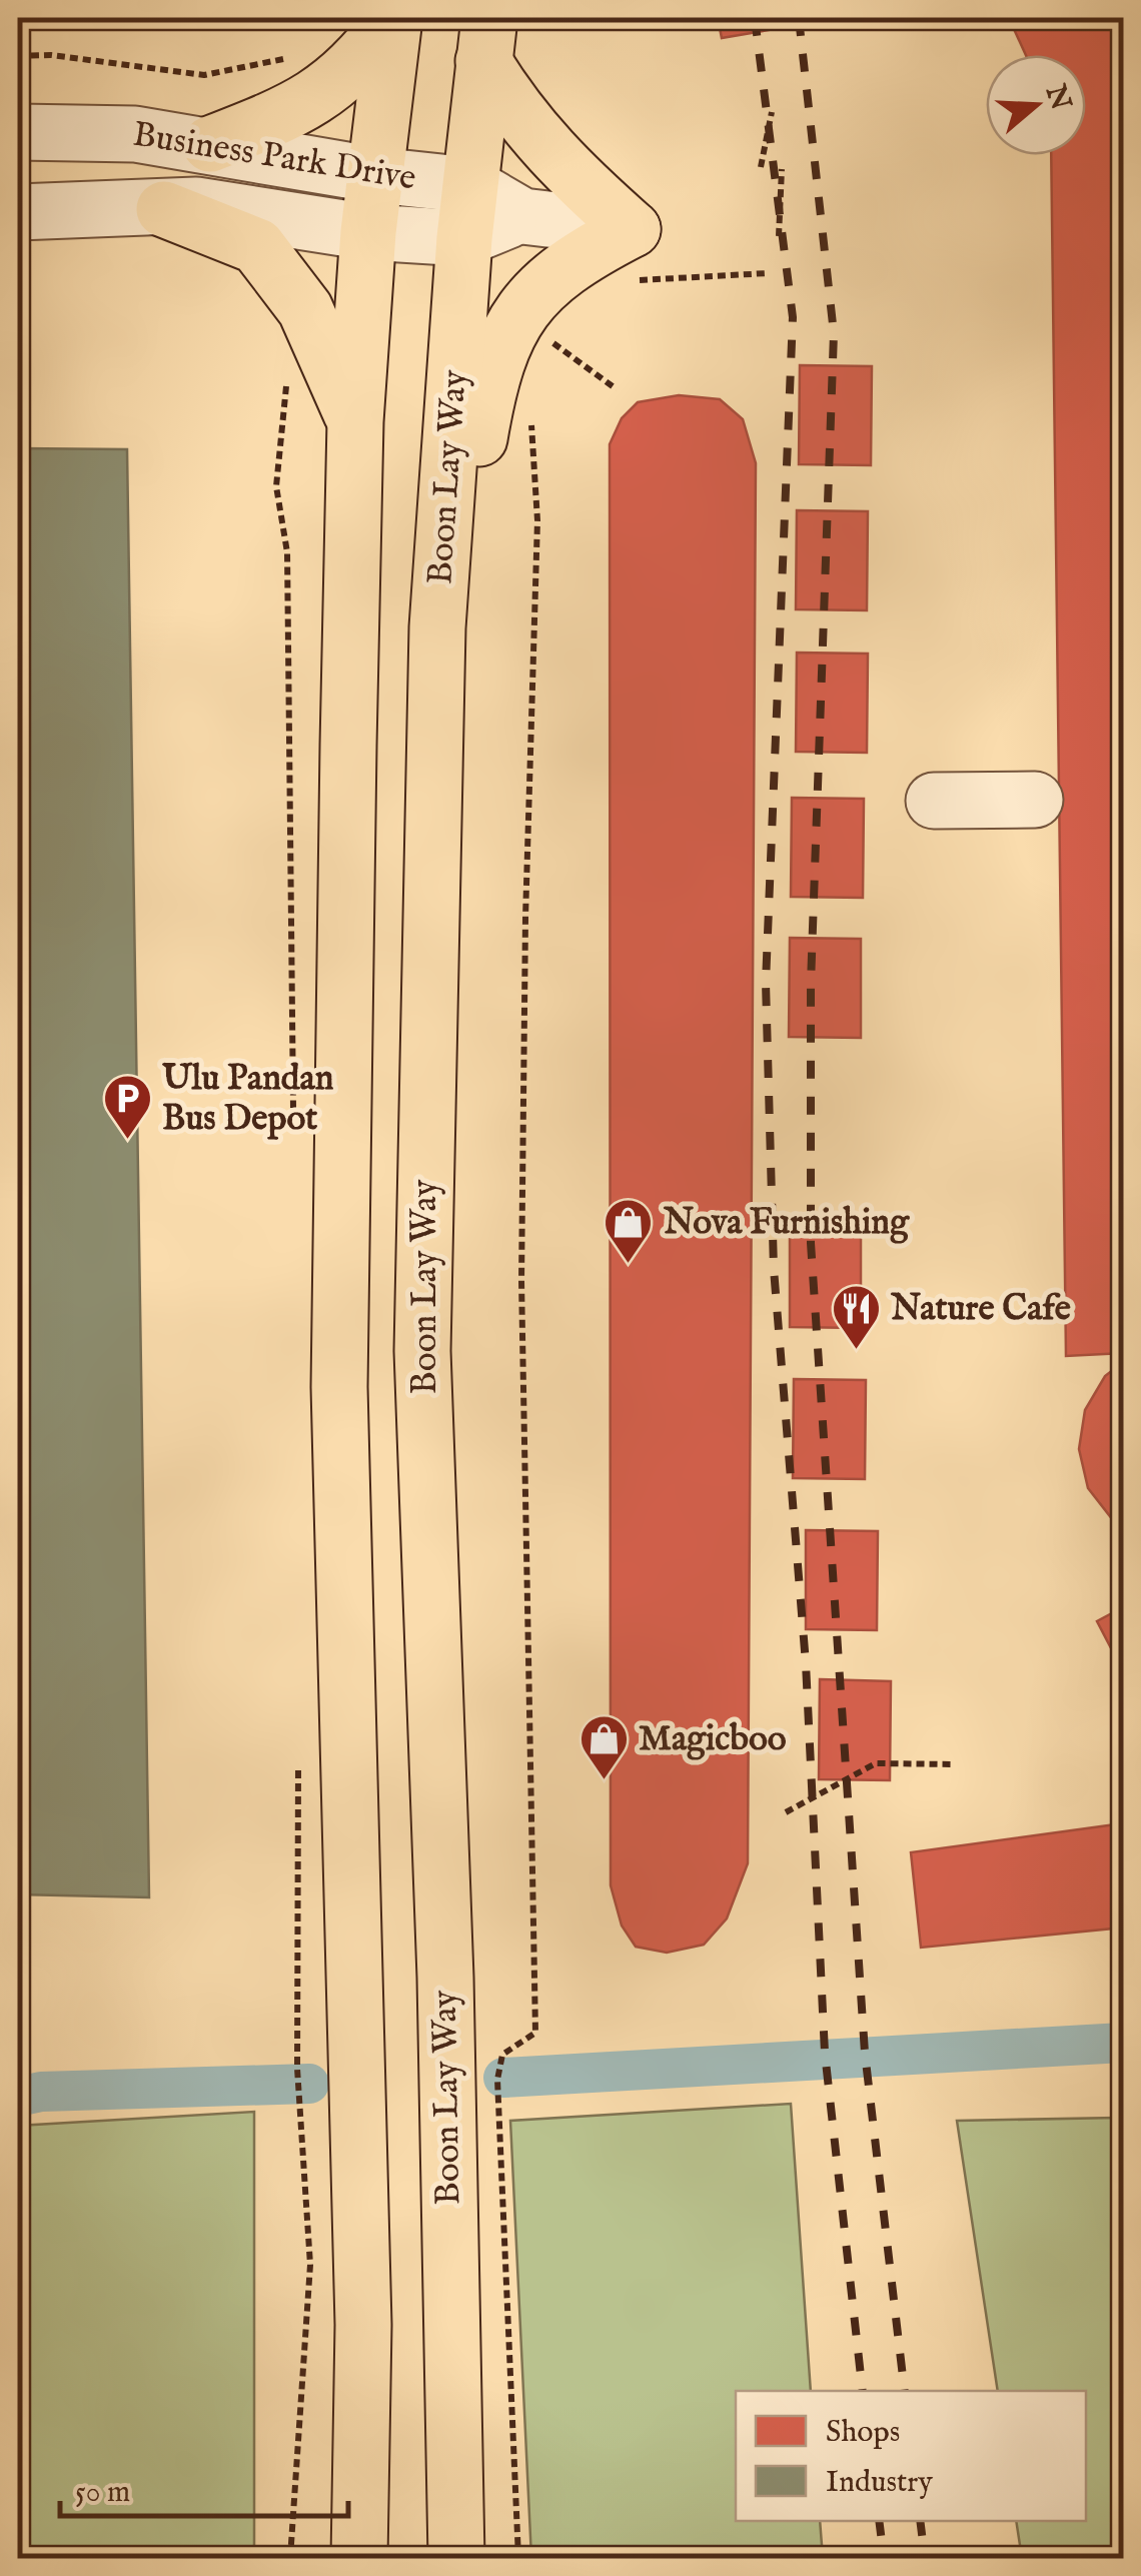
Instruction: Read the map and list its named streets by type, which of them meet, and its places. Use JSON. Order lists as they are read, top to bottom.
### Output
{
  "streets": {
    "main road": ["Boon Lay Way"],
    "street": ["Business Park Drive"]
  },
  "crossings": [
    ["Business Park Drive", "Boon Lay Way"]
  ],
  "places": {
    "parking": ["Ulu Pandan Bus Depot"],
    "shop": ["Nova Furnishing", "Magicboo"],
    "restaurant": ["Nature Cafe"]
  },
  "legend": ["Shops", "Industry"],
  "scale_bar": "50 m",
  "north": "right"
}
